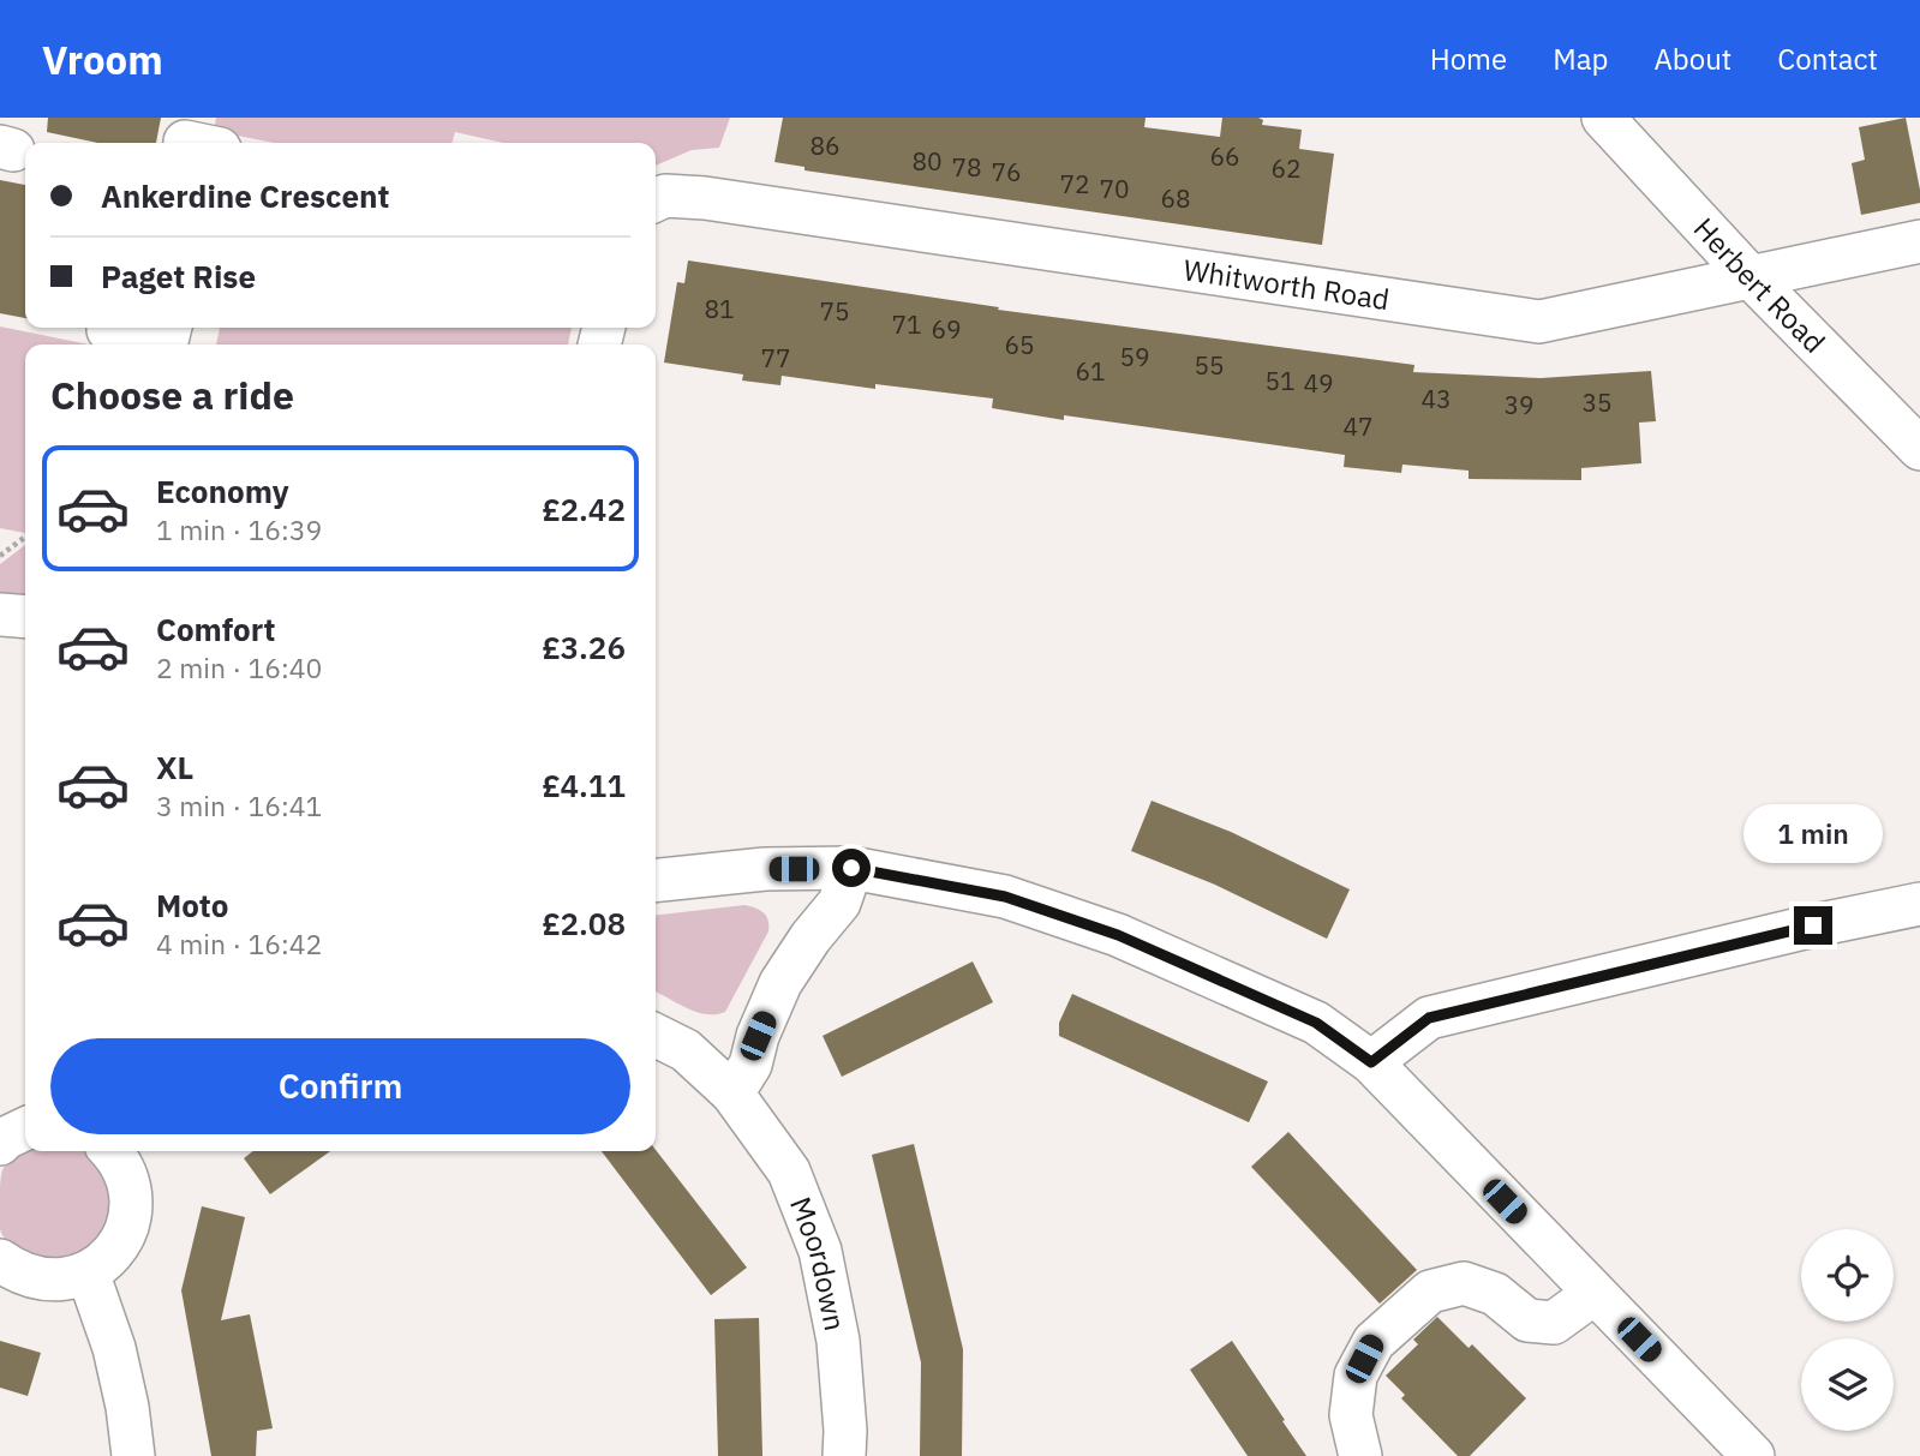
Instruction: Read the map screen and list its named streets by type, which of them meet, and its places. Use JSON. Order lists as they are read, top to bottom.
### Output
{
  "streets": {
    "street": ["Whitworth Road", "Herbert Road", "Moordown"]
  },
  "crossings": [
    ["Whitworth Road", "Herbert Road"]
  ],
  "house_numbers": [
    "86",
    "66",
    "80",
    "78",
    "62",
    "76",
    "72",
    "70",
    "68",
    "81",
    "75",
    "71",
    "69",
    "65",
    "59",
    "77",
    "55",
    "61",
    "51",
    "49",
    "43",
    "35",
    "39",
    "47"
  ],
  "page": {
    "header": "Vroom",
    "nav": [
      "Home",
      "Map",
      "About",
      "Contact"
    ],
    "banner": ["Ankerdine Crescent", "Paget Rise"],
    "heading": "Choose a ride",
    "list": [
      {
        "name": "Economy",
        "note": "1 min · 16:39",
        "value": "£2.42"
      },
      {
        "name": "Comfort",
        "note": "2 min · 16:40",
        "value": "£3.26"
      },
      {
        "name": "XL",
        "note": "3 min · 16:41",
        "value": "£4.11"
      },
      {
        "name": "Moto",
        "note": "4 min · 16:42",
        "value": "£2.08"
      }
    ],
    "bubble": "1 min",
    "buttons": "Confirm"
  }
}
